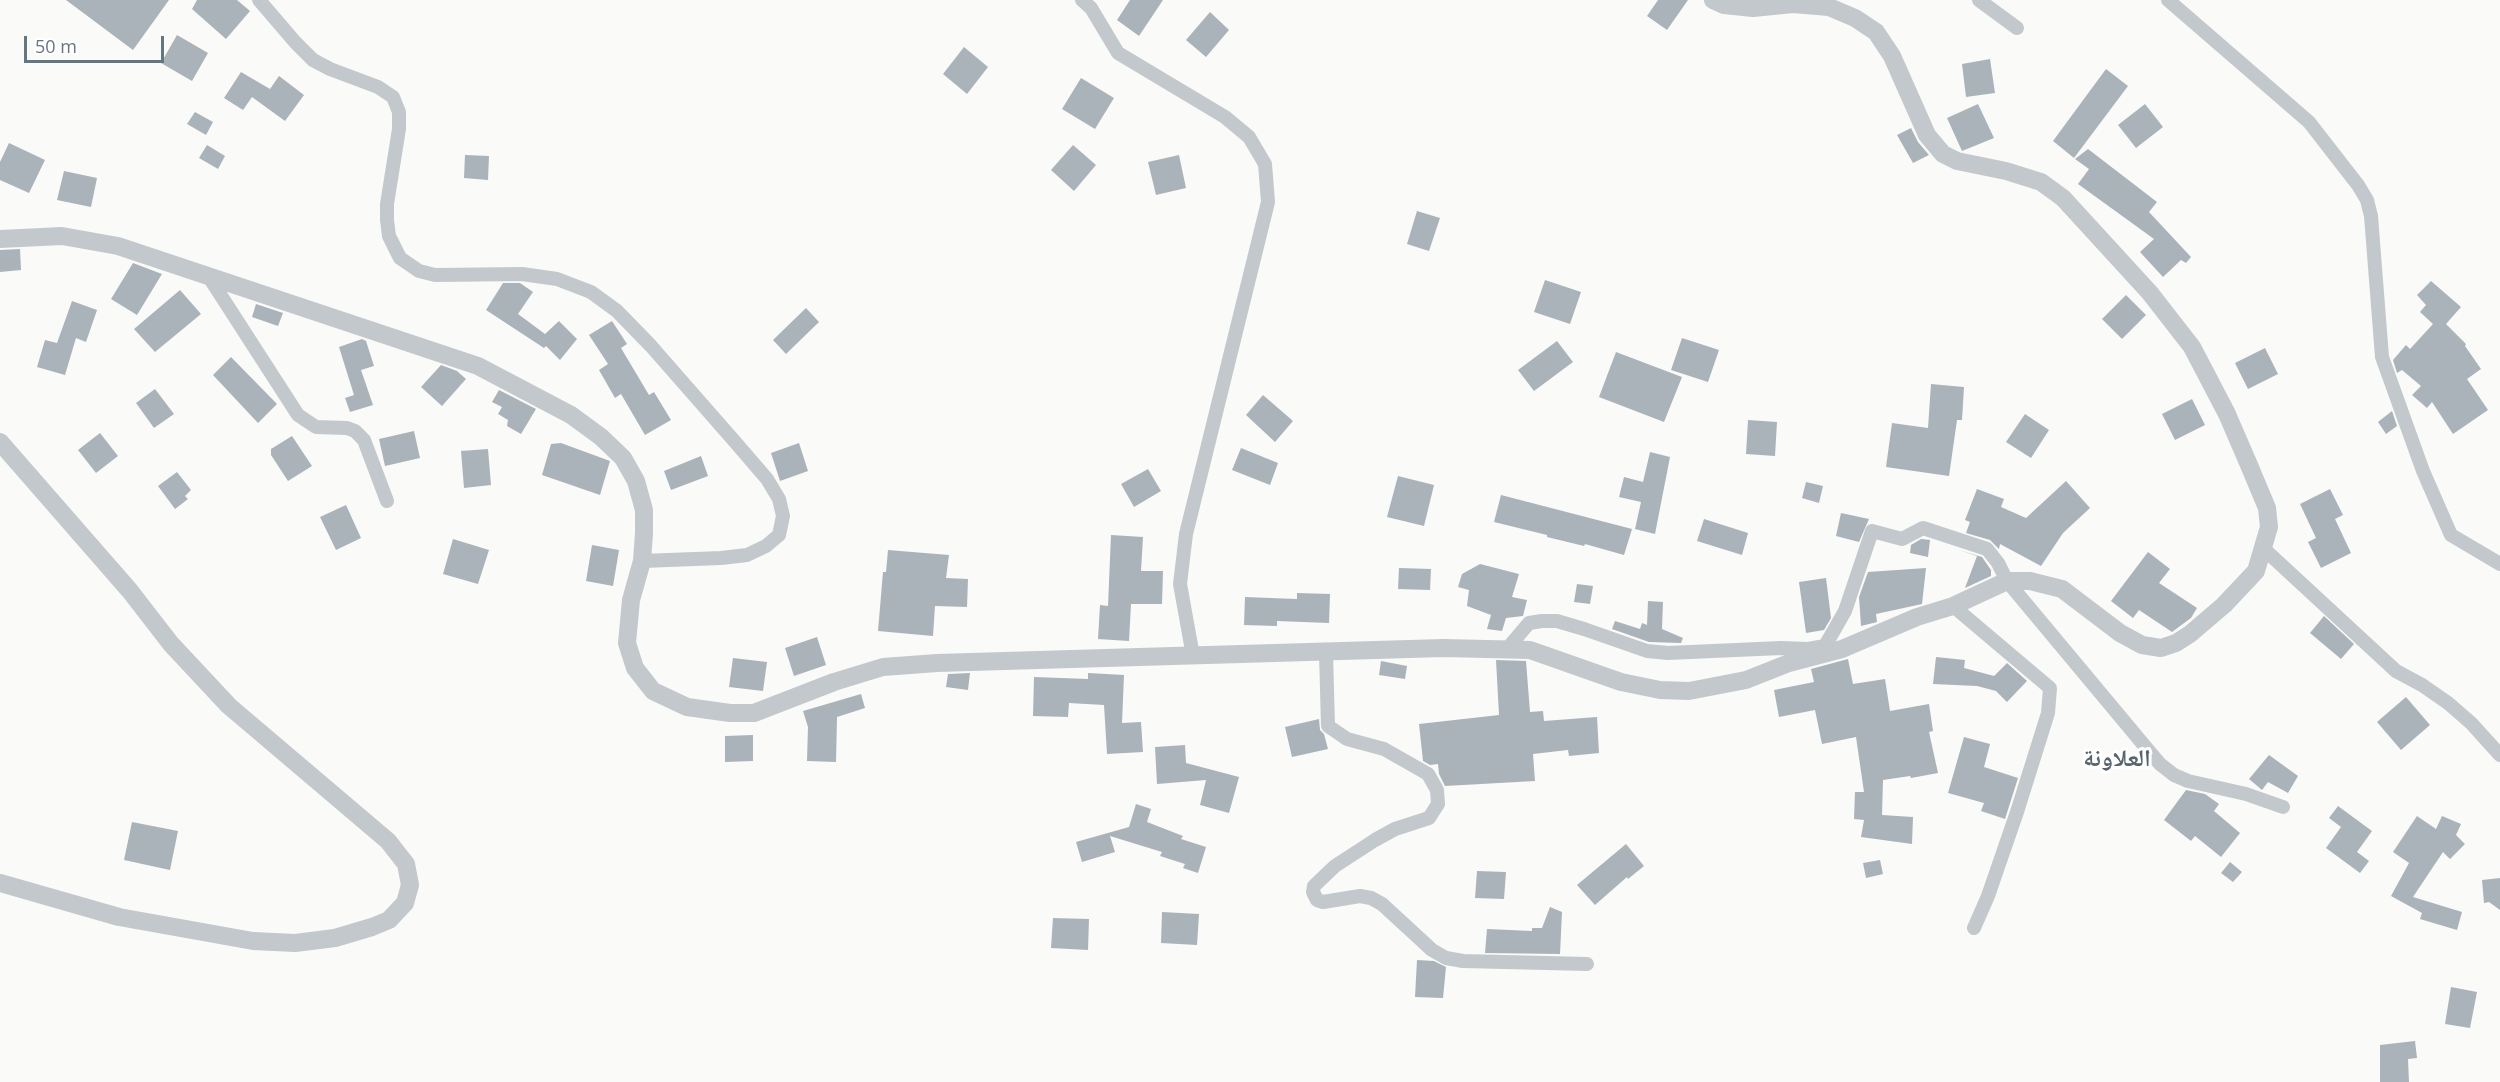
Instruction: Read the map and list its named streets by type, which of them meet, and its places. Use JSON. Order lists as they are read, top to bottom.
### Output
{
  "districts": ["العلاونة"],
  "scale_bar": "50 m"
}
